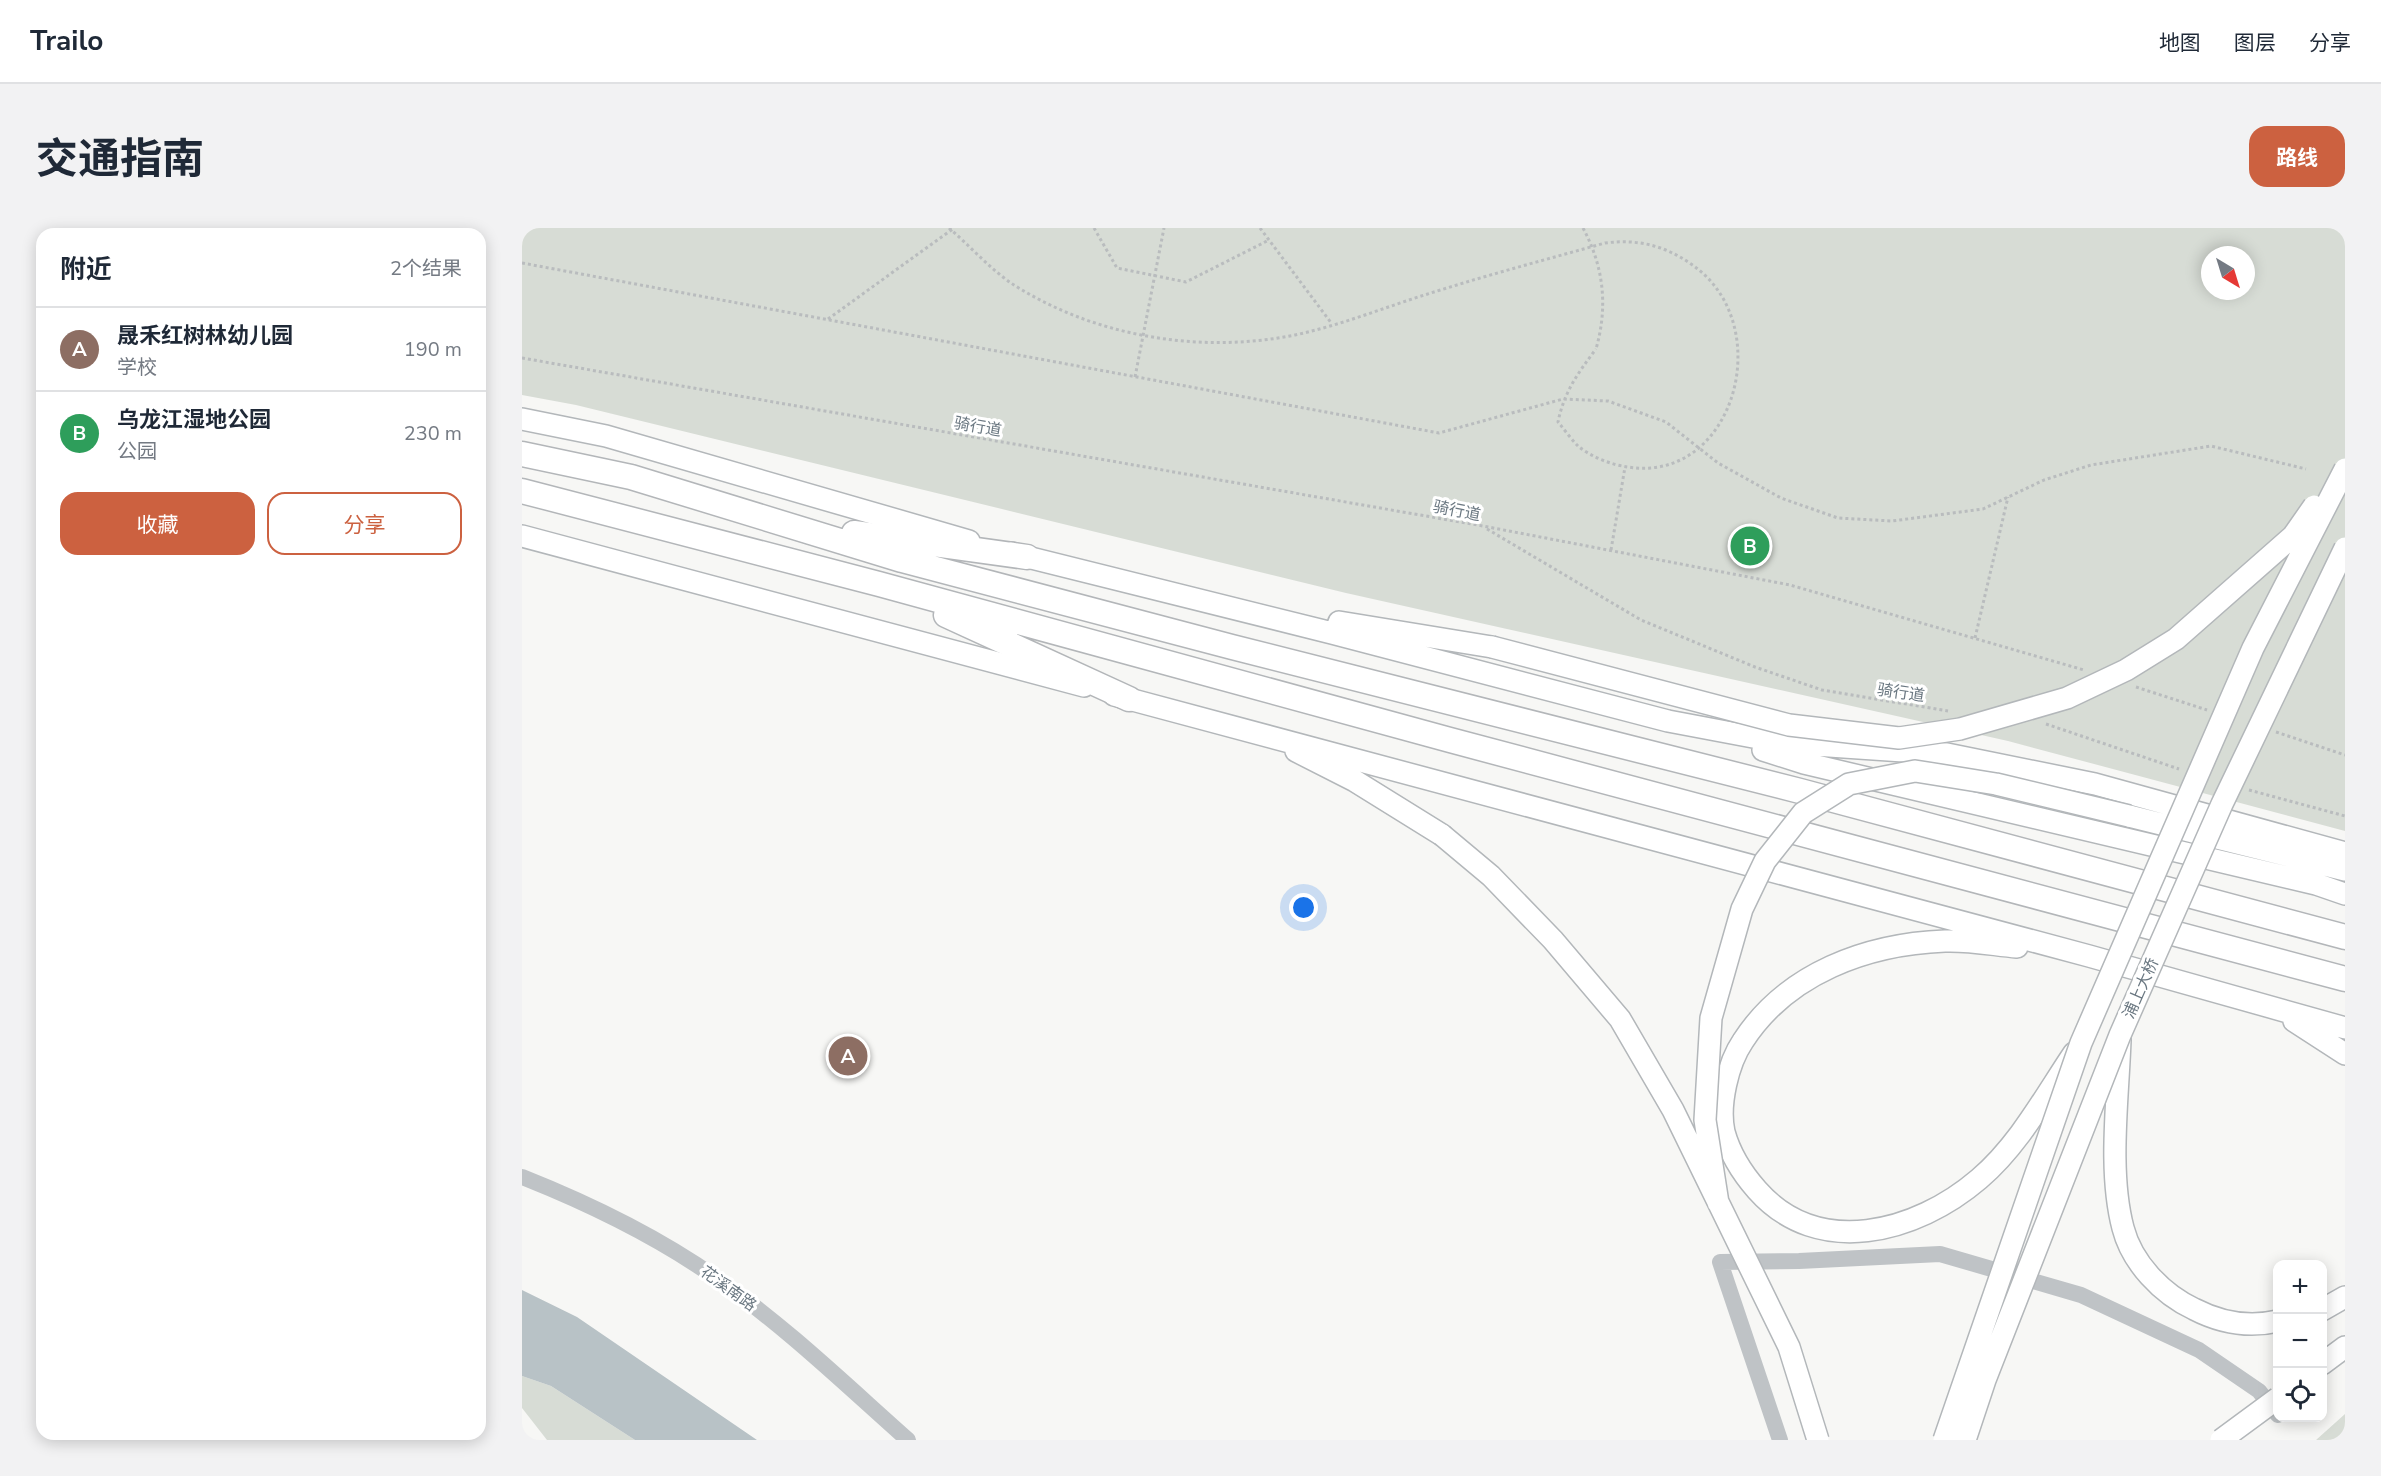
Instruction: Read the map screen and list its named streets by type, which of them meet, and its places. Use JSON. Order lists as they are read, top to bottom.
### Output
{
  "streets": {
    "main road": ["浦上大桥"],
    "street": ["花溪南路"],
    "path": ["骑行道"]
  },
  "north": "bottom right",
  "page": {
    "header": "Trailo",
    "nav": ["地图", "图层", "分享"],
    "title": "交通指南",
    "buttons": [
      "路线",
      ["收藏", "分享"]
    ],
    "heading": ["附近", "2个结果"],
    "list": [
      {
        "mark": "A",
        "name": "晟禾红树林幼儿园",
        "note": "学校",
        "value": "190 m"
      },
      {
        "mark": "B",
        "name": "乌龙江湿地公园",
        "note": "公园",
        "value": "230 m"
      }
    ],
    "pins": ["B", "A"],
    "map_buttons": ["+", "−"]
  }
}
